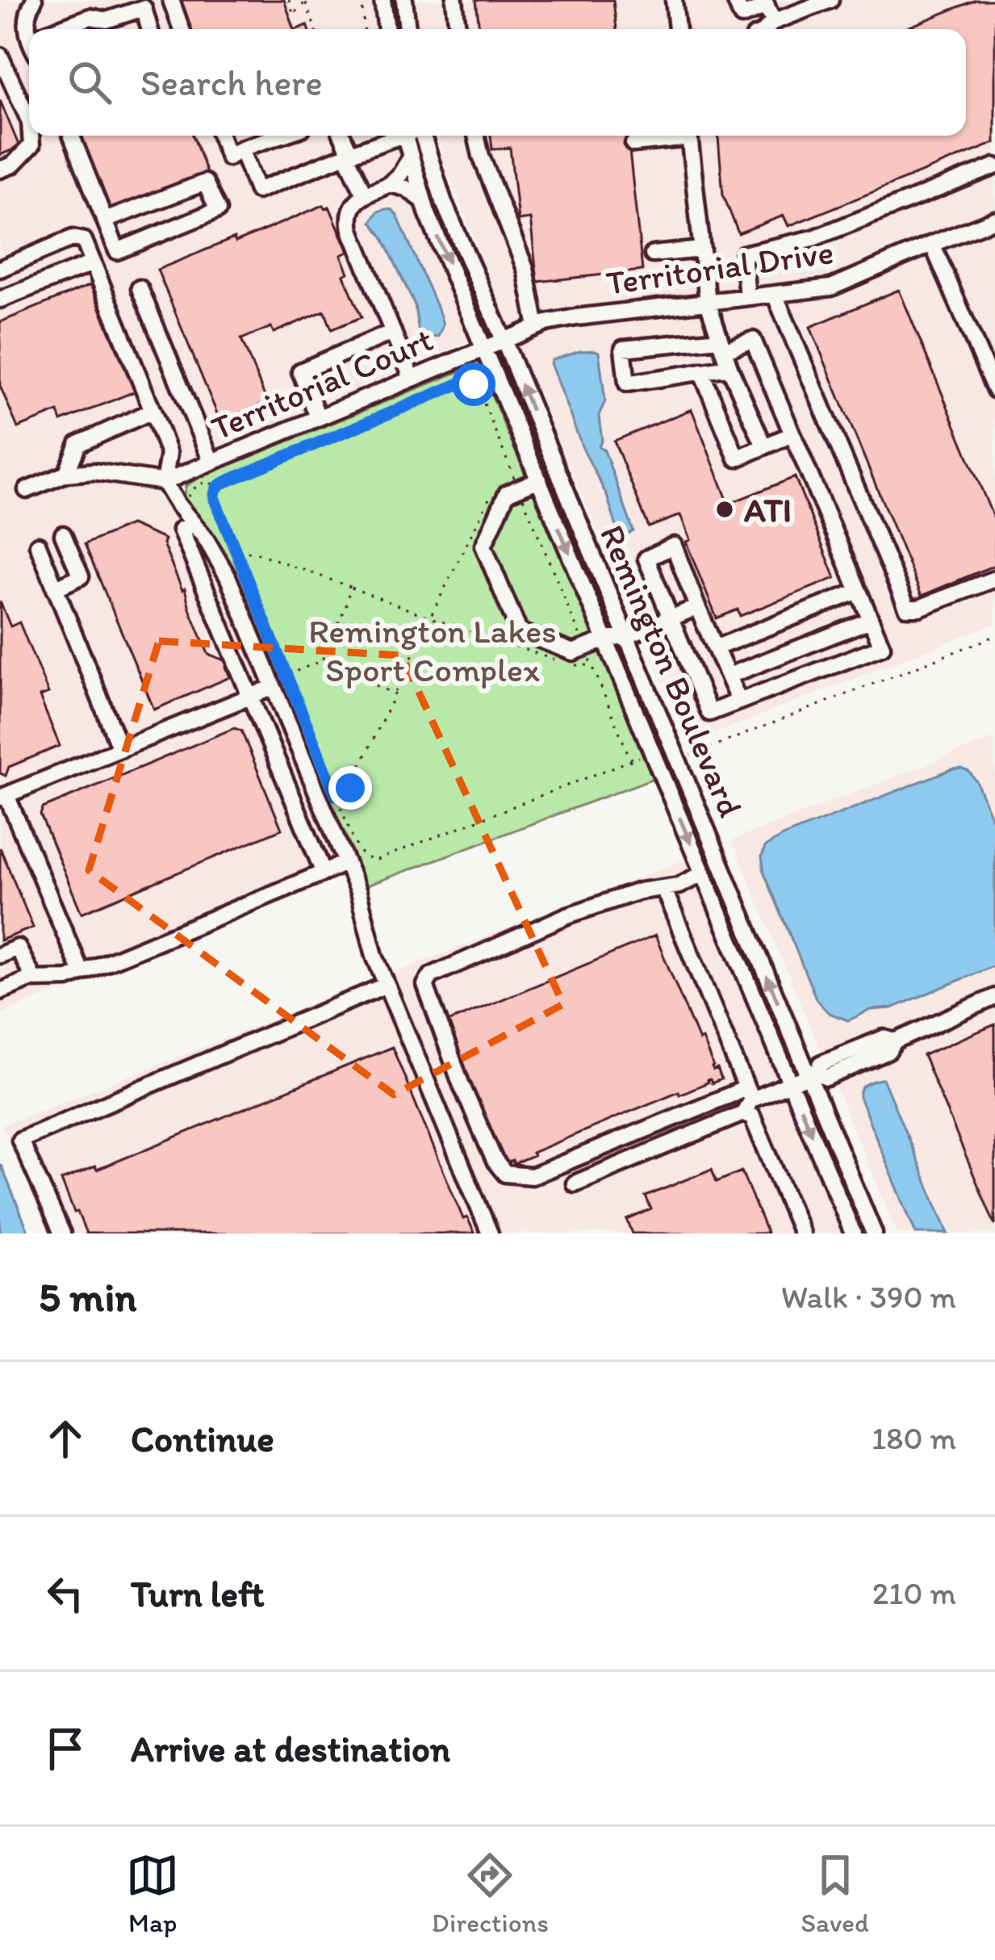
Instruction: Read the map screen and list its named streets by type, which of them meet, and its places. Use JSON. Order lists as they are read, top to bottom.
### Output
{
  "streets": {
    "street": ["Territorial Drive", "Territorial Court", "Remington Boulevard"]
  },
  "crossings": [
    ["Territorial Drive", "Territorial Court"],
    ["Territorial Drive", "Remington Boulevard"],
    ["Territorial Court", "Remington Boulevard"]
  ],
  "parks": ["Remington Lakes Sport Complex"],
  "places": ["ATI"],
  "page": {
    "search": "Search here",
    "heading": ["5 min", "Walk · 390 m"],
    "list": [
      ["Continue", "180 m"],
      ["Turn left", "210 m"],
      "Arrive at destination"
    ],
    "nav": ["Map", "Directions", "Saved"]
  }
}
